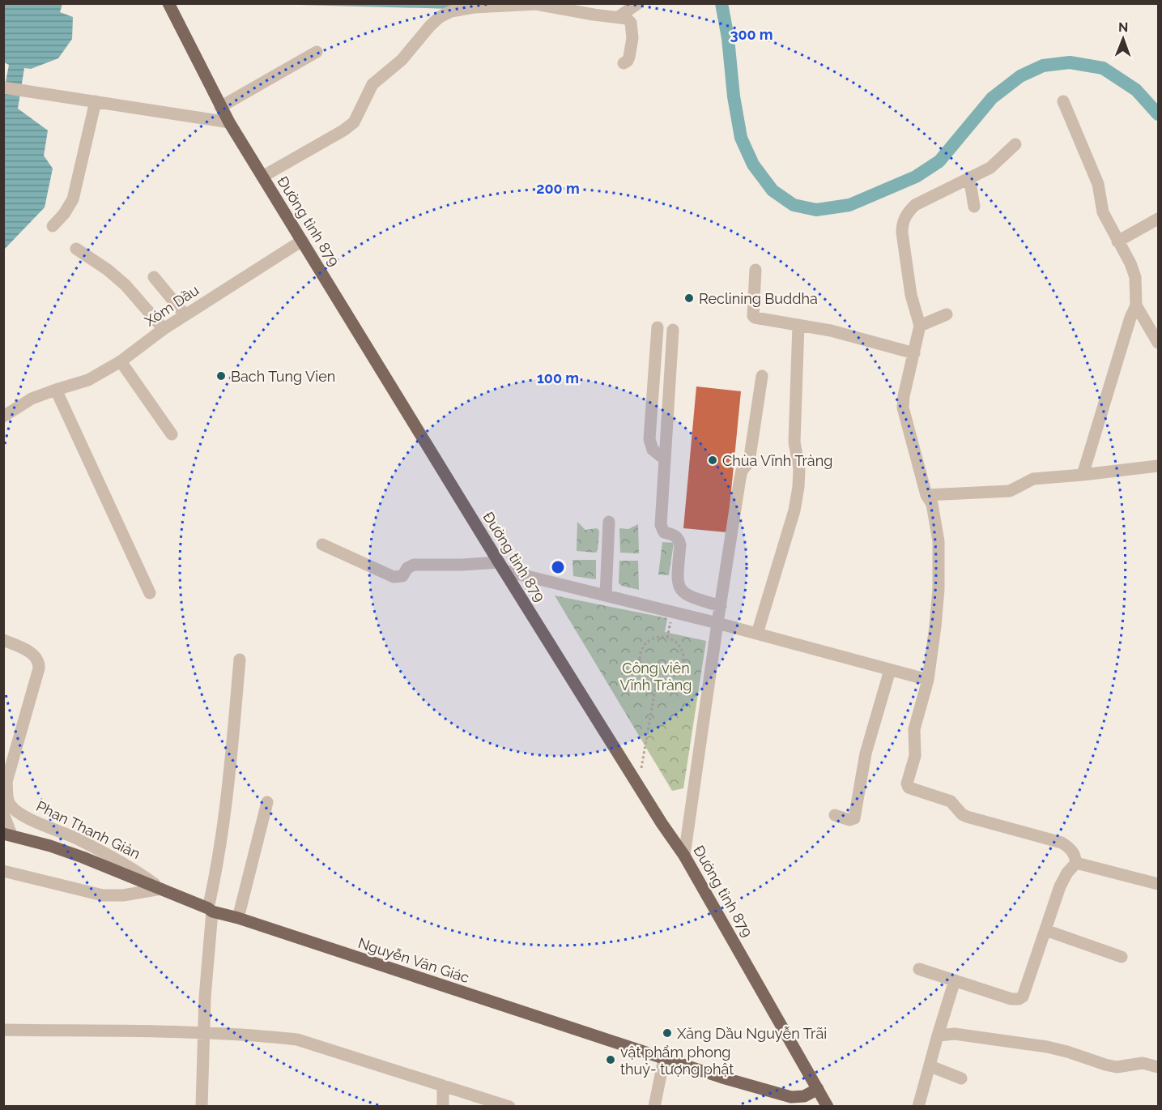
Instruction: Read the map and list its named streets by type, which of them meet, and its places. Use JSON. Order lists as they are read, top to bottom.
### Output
{
  "streets": {
    "main road": ["Đường tỉnh 879", "Nguyễn Văn Giác"],
    "street": ["Xóm Dầu", "Phan Thanh Giản"]
  },
  "crossings": [
    ["Đường tỉnh 879", "Xóm Dầu"],
    ["Đường tỉnh 879", "Nguyễn Văn Giác"],
    ["Phan Thanh Giản", "Nguyễn Văn Giác"]
  ],
  "parks": ["Công viên Vĩnh Tràng"],
  "places": [
    "Reclining Buddha",
    "Bach Tung Vien",
    "Chùa Vĩnh Tràng",
    "Xăng Dầu Nguyễn Trãi",
    "vật phẩm phong thuỷ- tượng phật"
  ],
  "north": "top",
  "rings": ["300 m", "200 m", "100 m"]
}
